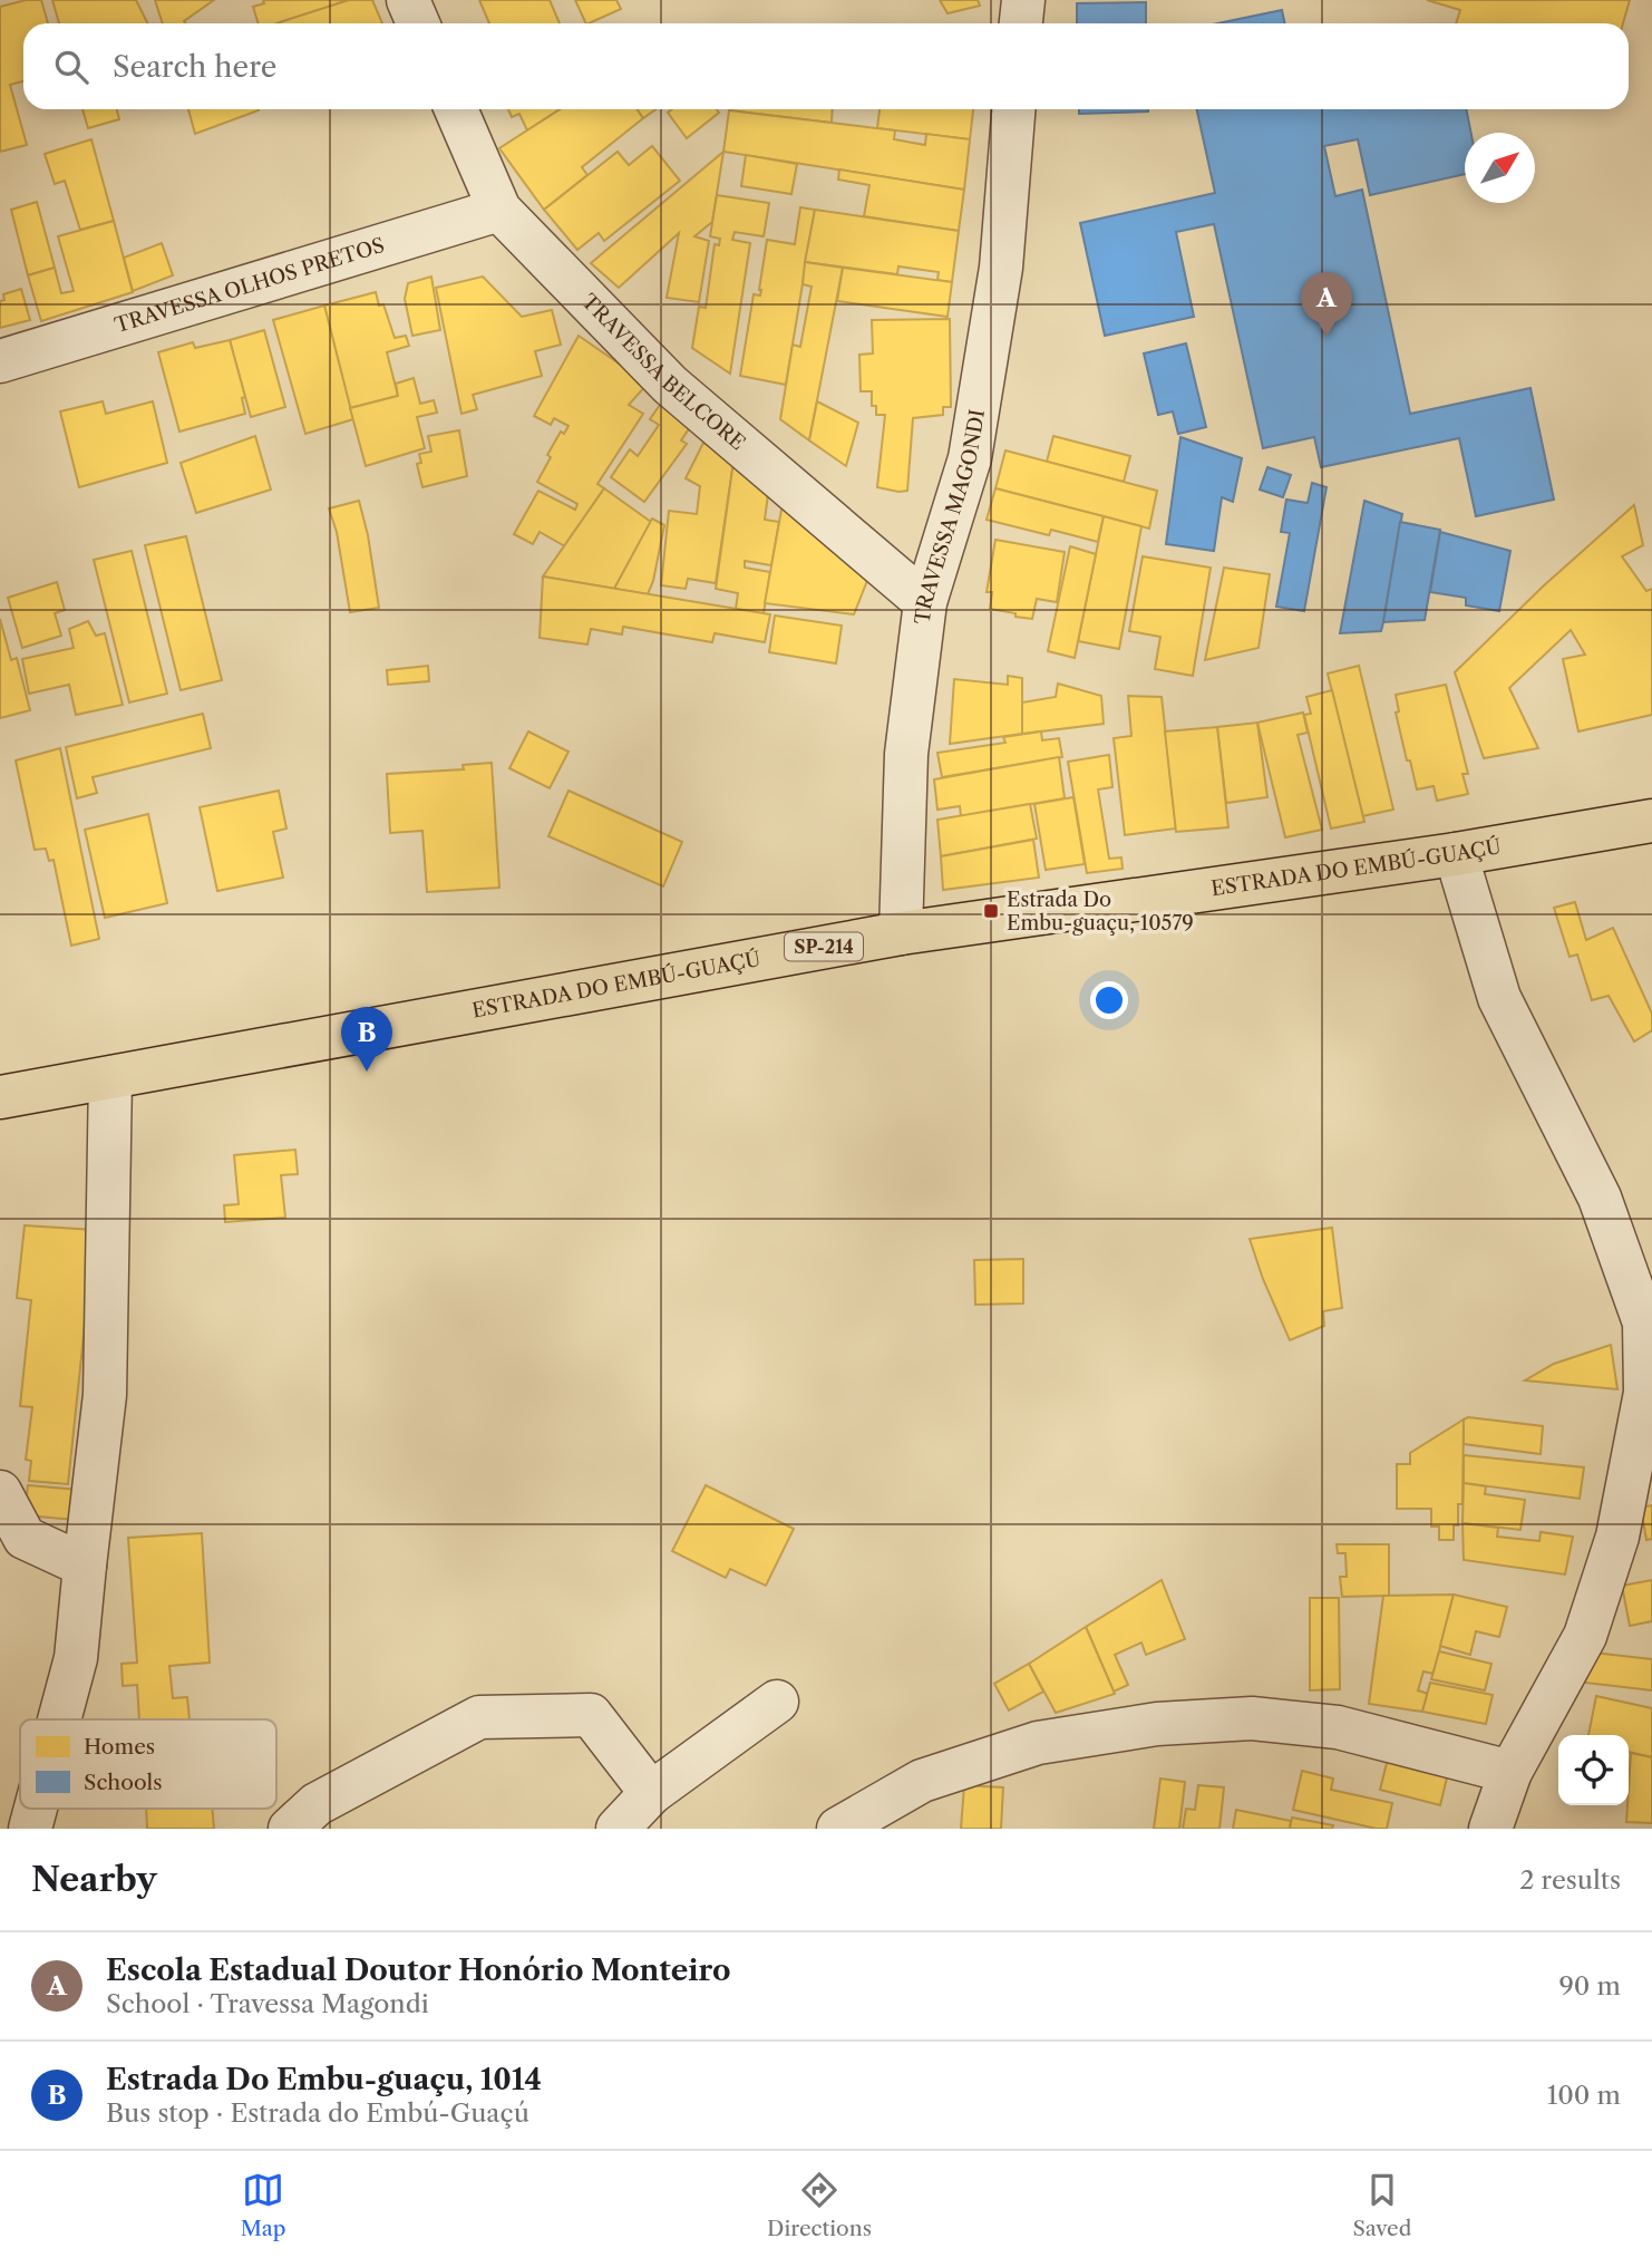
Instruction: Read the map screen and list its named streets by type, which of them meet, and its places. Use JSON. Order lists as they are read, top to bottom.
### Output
{
  "streets": {
    "main road": ["ESTRADA DO EMBÚ-GUAÇÚ", "SP-214"],
    "street": ["TRAVESSA OLHOS PRETOS", "TRAVESSA BELCORE", "TRAVESSA MAGONDI"]
  },
  "crossings": [
    ["TRAVESSA OLHOS PRETOS", "TRAVESSA BELCORE"],
    ["TRAVESSA BELCORE", "TRAVESSA MAGONDI"],
    ["TRAVESSA MAGONDI", "ESTRADA DO EMBÚ-GUAÇÚ"]
  ],
  "places": {
    "transit": ["Estrada Do Embu-guaçu, 10579"]
  },
  "legend": ["Homes", "Schools"],
  "north": "top right",
  "page": {
    "search": "Search here",
    "pins": ["A", "B"],
    "heading": ["Nearby", "2 results"],
    "list": [
      {
        "mark": "A",
        "name": "Escola Estadual Doutor Honório Monteiro",
        "note": "School · Travessa Magondi",
        "value": "90 m"
      },
      {
        "mark": "B",
        "name": "Estrada Do Embu-guaçu, 1014",
        "note": "Bus stop · Estrada do Embú-Guaçú",
        "value": "100 m"
      }
    ],
    "nav": ["Map", "Directions", "Saved"]
  }
}
